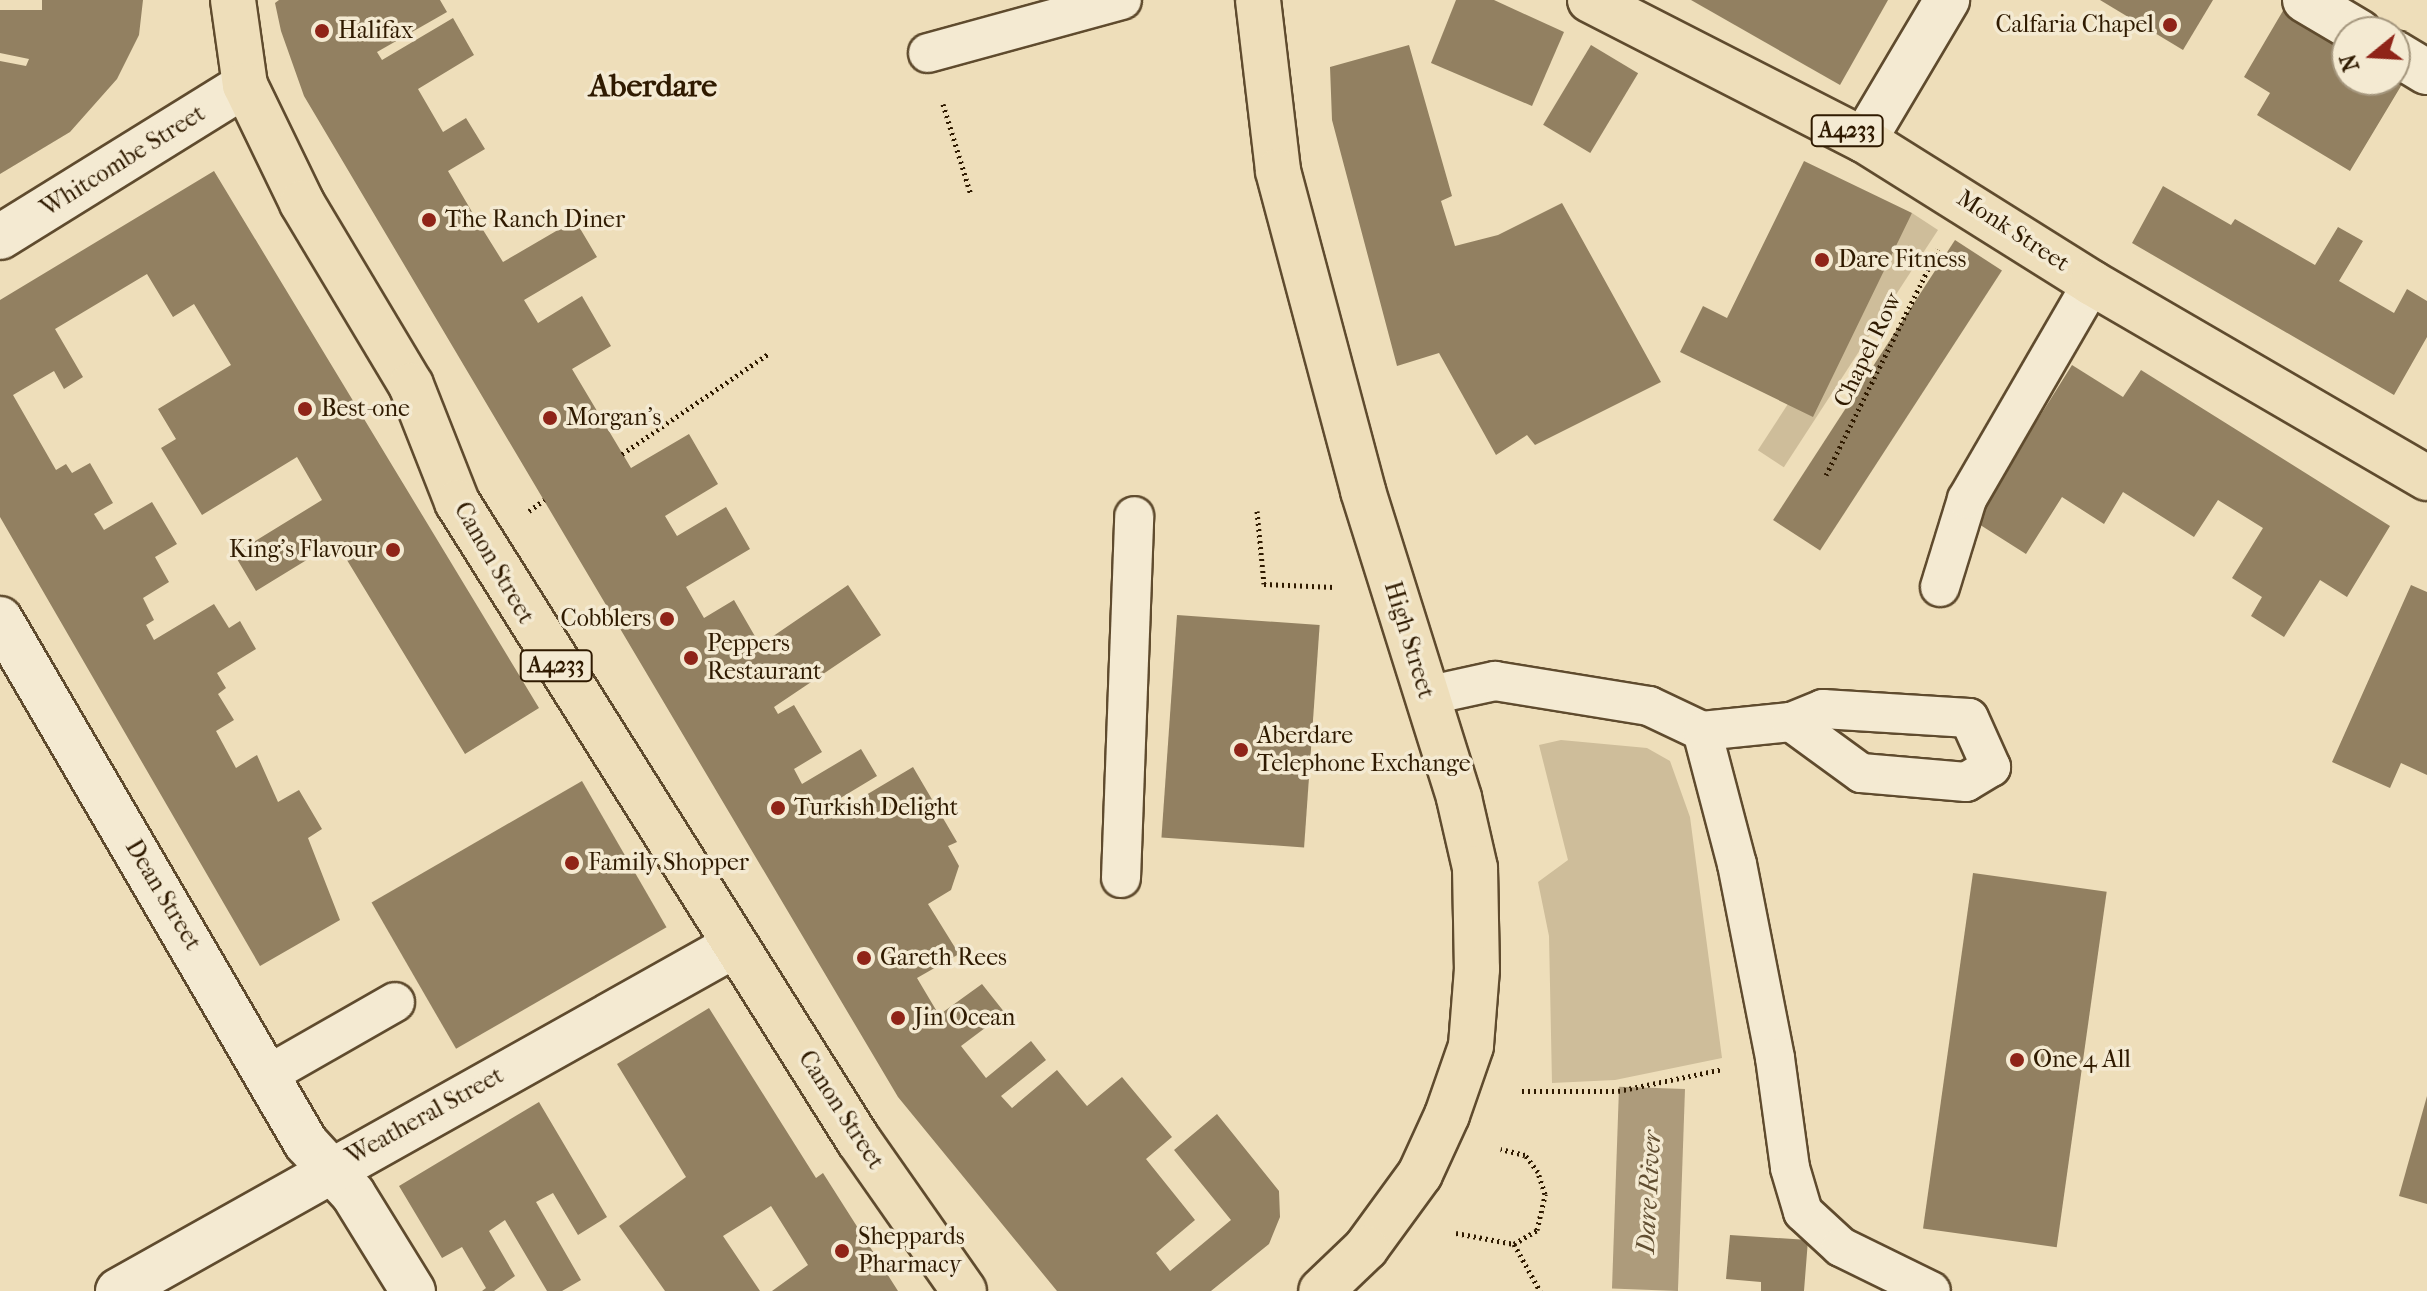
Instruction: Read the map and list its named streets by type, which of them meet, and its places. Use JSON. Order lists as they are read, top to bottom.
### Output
{
  "streets": {
    "main road": [
      "A4233",
      "Monk Street",
      "Canon Street",
      "High Street"
    ],
    "street": ["Whitcombe Street", "Dean Street", "Weatheral Street"],
    "path": ["Chapel Row"]
  },
  "crossings": [
    ["Whitcombe Street", "Canon Street"],
    ["Monk Street", "Chapel Row"],
    ["Canon Street", "Weatheral Street"],
    ["Dean Street", "Weatheral Street"]
  ],
  "districts": ["Aberdare"],
  "water": ["Dare River"],
  "places": [
    "Calfaria Chapel",
    "Halifax",
    "The Ranch Diner",
    "Dare Fitness",
    "Best-one",
    "Morgan's",
    "King's Flavour",
    "Cobblers",
    "Peppers Restaurant",
    "Aberdare Telephone Exchange",
    "Turkish Delight",
    "Family Shopper",
    "Gareth Rees",
    "Jin Ocean",
    "One 4 All",
    "Sheppards Pharmacy"
  ],
  "north": "left"
}
